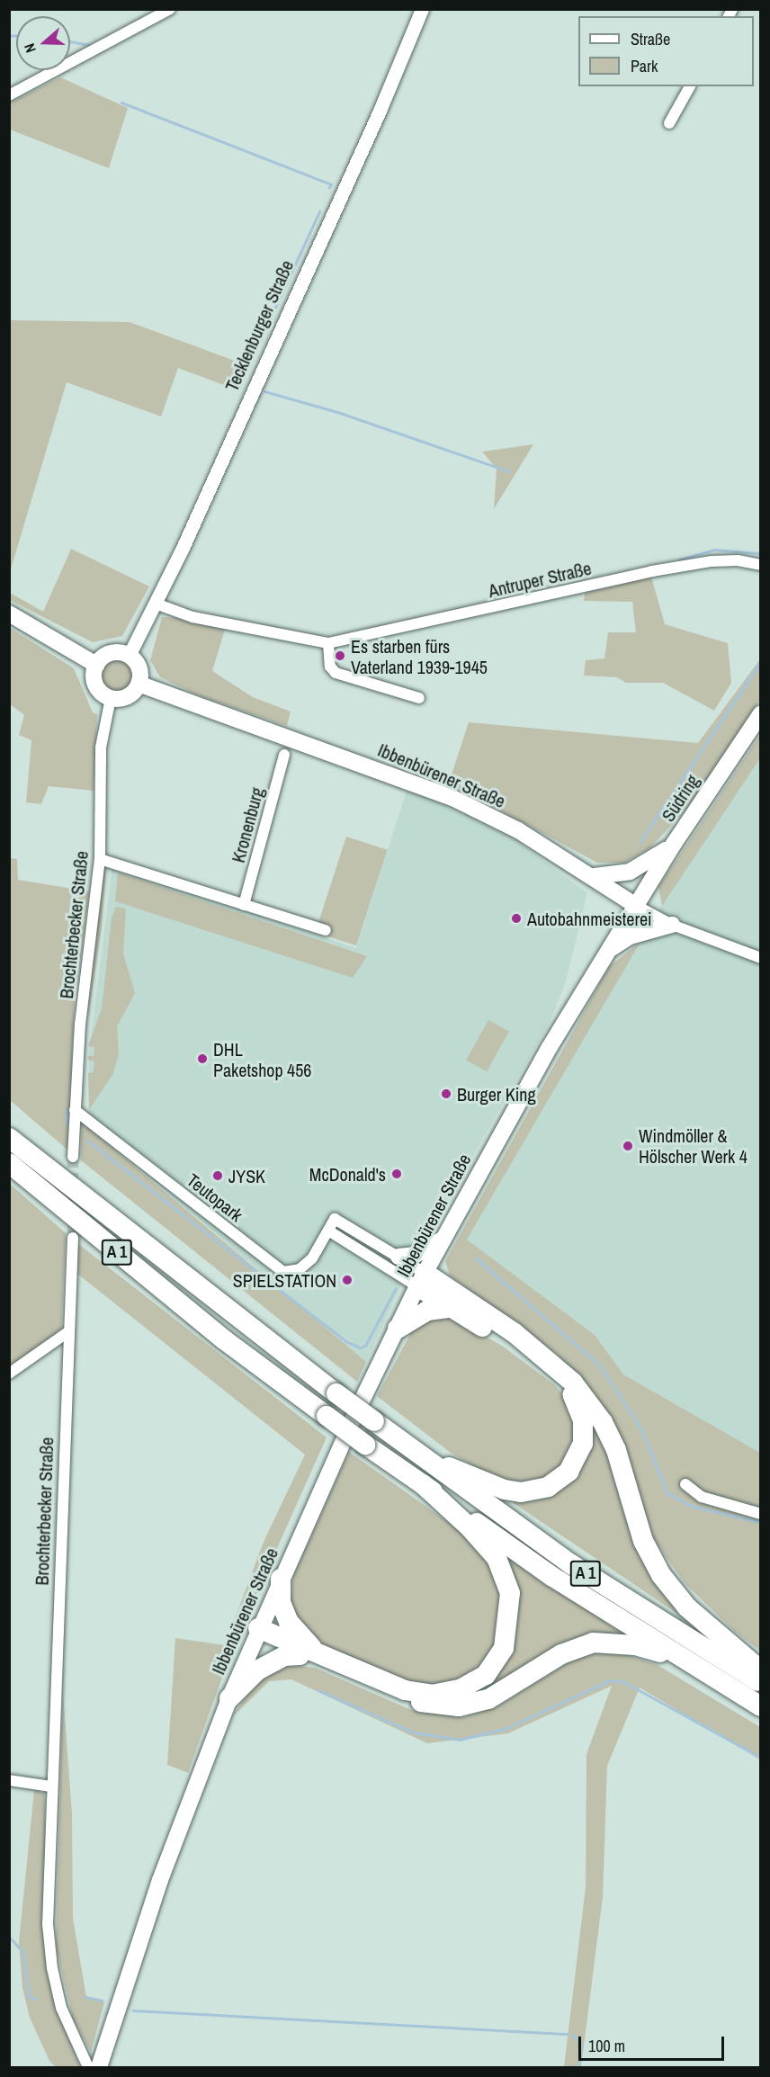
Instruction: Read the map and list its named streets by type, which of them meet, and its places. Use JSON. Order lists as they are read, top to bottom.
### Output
{
  "streets": {
    "highway": ["A 1"],
    "main road": ["Ibbenbürener Straße", "Südring"],
    "street": [
      "Tecklenburger Straße",
      "Antruper Straße",
      "Kronenburg",
      "Brochterbecker Straße",
      "Teutopark"
    ]
  },
  "crossings": [
    ["Tecklenburger Straße", "Antruper Straße"],
    ["Tecklenburger Straße", "Ibbenbürener Straße"],
    ["Tecklenburger Straße", "Brochterbecker Straße"],
    ["Ibbenbürener Straße", "Südring"],
    ["Ibbenbürener Straße", "Brochterbecker Straße"],
    ["Ibbenbürener Straße", "Teutopark"],
    ["Brochterbecker Straße", "Teutopark"]
  ],
  "places": [
    "Es starben fürs Vaterland 1939-1945",
    "Autobahnmeisterei",
    "DHL Paketshop 456",
    "Burger King",
    "Windmöller & Hölscher Werk 4",
    "McDonald's",
    "JYSK",
    "SPIELSTATION"
  ],
  "legend": ["Straße", "Park"],
  "scale_bar": "100 m",
  "north": "left"
}
